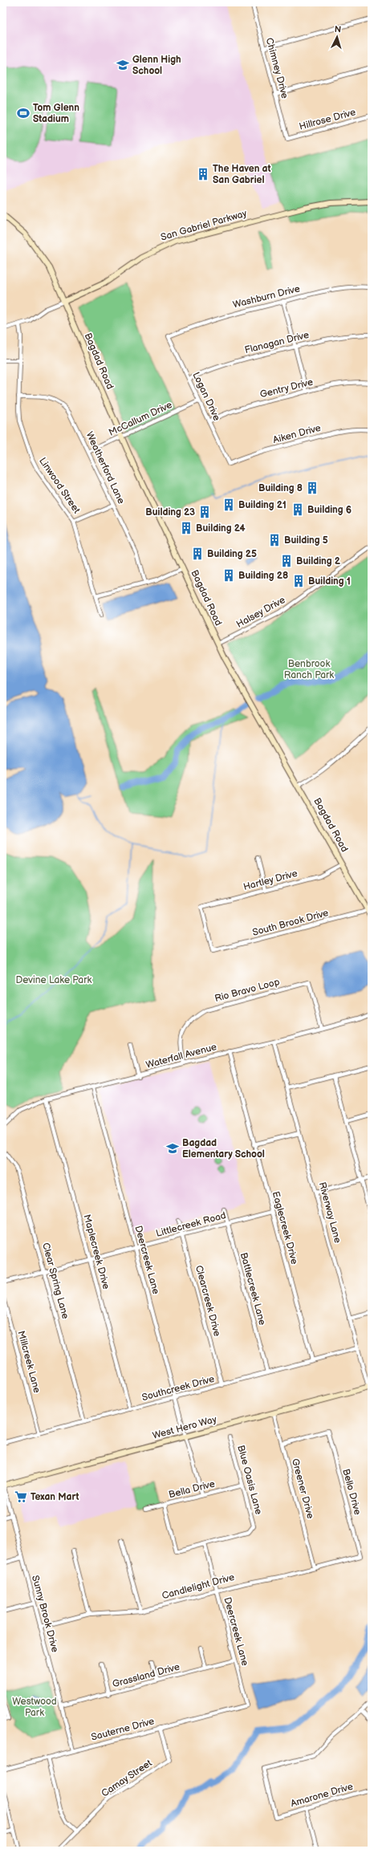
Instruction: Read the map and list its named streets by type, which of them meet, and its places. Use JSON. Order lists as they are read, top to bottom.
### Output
{
  "streets": {
    "street": [
      "Chimney Drive",
      "Hillrose Drive",
      "San Gabriel Parkway",
      "Washburn Drive",
      "Flanagan Drive",
      "Bagdad Road",
      "Gentry Drive",
      "Logan Drive",
      "McCallum Drive",
      "Aiken Drive",
      "Weatherford Lane",
      "Linwood Street",
      "Halsey Drive",
      "Hartley Drive",
      "South Brook Drive",
      "Rio Bravo Loop",
      "Waterfall Avenue",
      "Riverway Lane",
      "Littlecreek Road",
      "Eaglecreek Drive",
      "Maplecreek Drive",
      "Deercreek Lane",
      "Clear Spring Lane",
      "Battlecreek Lane",
      "Clearcreek Drive",
      "Millcreek Lane",
      "Southcreek Drive",
      "West Hero Way",
      "Blue Oasis Lane",
      "Greener Drive",
      "Bella Drive",
      "Bello Drive",
      "Candlelight Drive",
      "Sunny Brook Drive",
      "Grassland Drive",
      "Sauterne Drive",
      "Camay Street",
      "Amarone Drive"
    ]
  },
  "crossings": [
    ["Chimney Drive", "Hillrose Drive"],
    ["San Gabriel Parkway", "Bagdad Road"],
    ["San Gabriel Parkway", "Linwood Street"],
    ["Washburn Drive", "Logan Drive"],
    ["Flanagan Drive", "Logan Drive"],
    ["Bagdad Road", "McCallum Drive"],
    ["Bagdad Road", "Halsey Drive"],
    ["Bagdad Road", "Hartley Drive"],
    ["Bagdad Road", "South Brook Drive"],
    ["Gentry Drive", "Logan Drive"],
    ["Logan Drive", "McCallum Drive"],
    ["Logan Drive", "Aiken Drive"],
    ["McCallum Drive", "Weatherford Lane"],
    ["Weatherford Lane", "Linwood Street"],
    ["Hartley Drive", "South Brook Drive"],
    ["Rio Bravo Loop", "Waterfall Avenue"],
    ["Waterfall Avenue", "Riverway Lane"],
    ["Waterfall Avenue", "Eaglecreek Drive"],
    ["Waterfall Avenue", "Maplecreek Drive"],
    ["Waterfall Avenue", "Deercreek Lane"],
    ["Riverway Lane", "Southcreek Drive"],
    ["Riverway Lane", "West Hero Way"],
    ["Littlecreek Road", "Eaglecreek Drive"],
    ["Littlecreek Road", "Maplecreek Drive"],
    ["Littlecreek Road", "Deercreek Lane"],
    ["Littlecreek Road", "Clear Spring Lane"],
    ["Littlecreek Road", "Battlecreek Lane"],
    ["Littlecreek Road", "Clearcreek Drive"],
    ["Eaglecreek Drive", "Southcreek Drive"],
    ["Maplecreek Drive", "Southcreek Drive"],
    ["Deercreek Lane", "Southcreek Drive"],
    ["Deercreek Lane", "West Hero Way"],
    ["Deercreek Lane", "Blue Oasis Lane"],
    ["Deercreek Lane", "Bella Drive"],
    ["Deercreek Lane", "Candlelight Drive"],
    ["Deercreek Lane", "Grassland Drive"],
    ["Deercreek Lane", "Sauterne Drive"],
    ["Clear Spring Lane", "Southcreek Drive"],
    ["Battlecreek Lane", "Southcreek Drive"],
    ["Clearcreek Drive", "Southcreek Drive"],
    ["Millcreek Lane", "Southcreek Drive"],
    ["West Hero Way", "Greener Drive"],
    ["West Hero Way", "Sunny Brook Drive"],
    ["Blue Oasis Lane", "Bella Drive"],
    ["Greener Drive", "Bello Drive"],
    ["Greener Drive", "Candlelight Drive"],
    ["Bello Drive", "Candlelight Drive"],
    ["Candlelight Drive", "Sunny Brook Drive"],
    ["Sunny Brook Drive", "Grassland Drive"],
    ["Sunny Brook Drive", "Sauterne Drive"],
    ["Sauterne Drive", "Camay Street"]
  ],
  "parks": ["Benbrook Ranch Park", "Devine Lake Park", "Westwood Park"],
  "places": {
    "school or university": ["Glenn High School", "Bagdad Elementary School"],
    "sports": ["Tom Glenn Stadium"],
    "building": [
      "The Haven at San Gabriel",
      "Building 8",
      "Building 21",
      "Building 6",
      "Building 23",
      "Building 24",
      "Building 5",
      "Building 25",
      "Building 2",
      "Building 28",
      "Building 1"
    ],
    "supermarket": ["Texan Mart"]
  },
  "north": "top"
}
